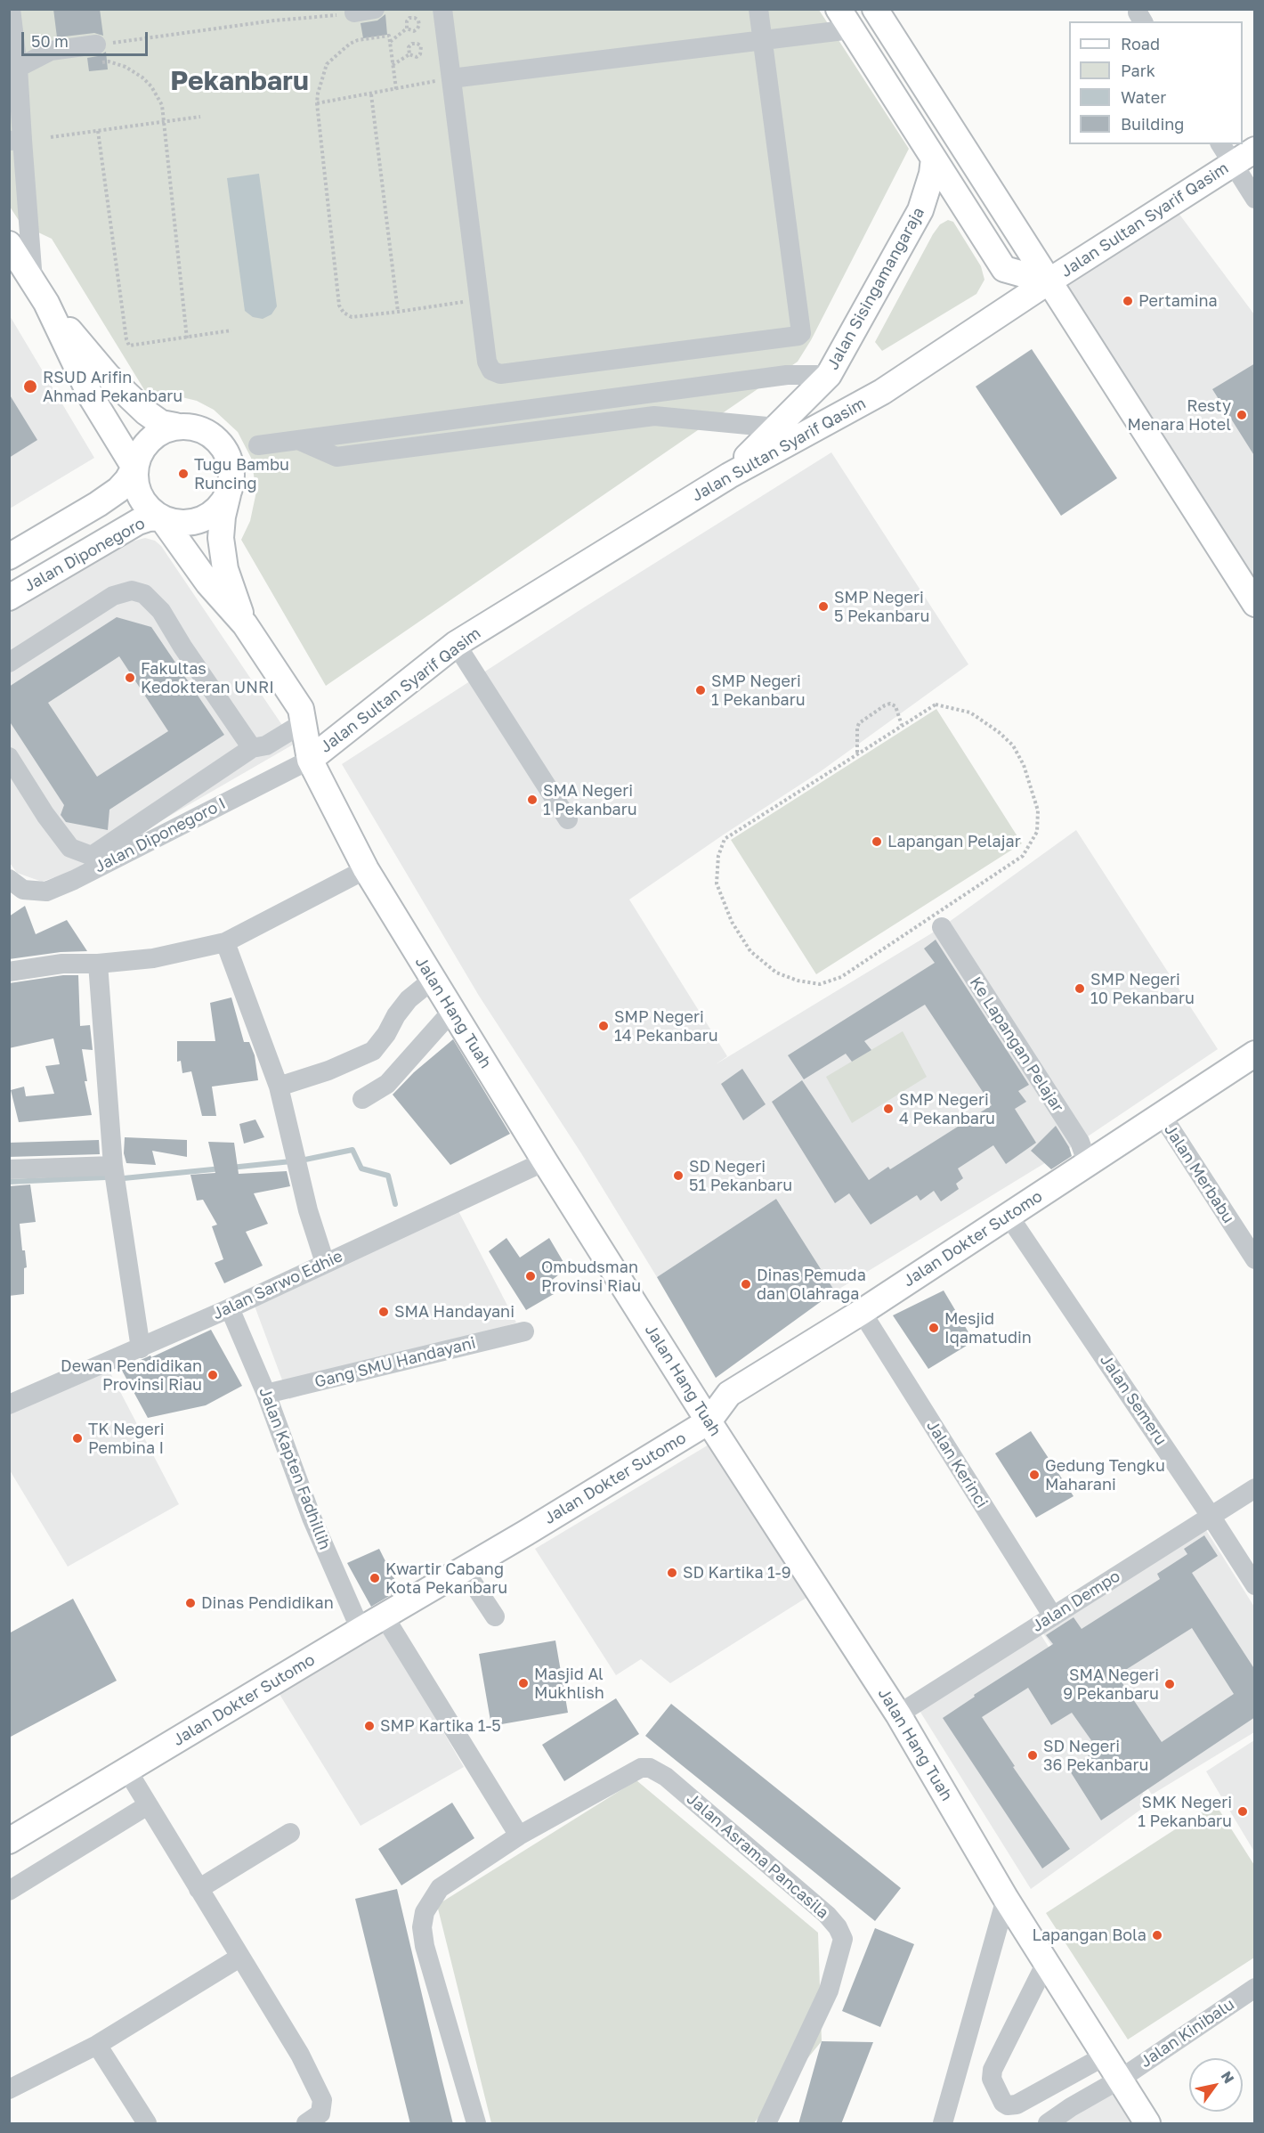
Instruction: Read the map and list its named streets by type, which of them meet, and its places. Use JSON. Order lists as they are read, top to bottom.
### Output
{
  "streets": {
    "main road": [
      "Jalan Sultan Syarif Qasim",
      "Jalan Sisingamangaraja",
      "Jalan Diponegoro",
      "Jalan Hang Tuah",
      "Jalan Dokter Sutomo"
    ],
    "street": [
      "Jalan Diponegoro I",
      "Ke Lapangan Pelajar",
      "Jalan Merbabu",
      "Jalan Sarwo Edhie",
      "Gang SMU Handayani",
      "Jalan Semeru",
      "Jalan Kerinci",
      "Jalan Kapten Fadhillih",
      "Jalan Dempo",
      "Jalan Asrama Pancasila",
      "Jalan Kinibalu"
    ]
  },
  "crossings": [
    ["Jalan Sultan Syarif Qasim", "Jalan Sisingamangaraja"],
    ["Jalan Sultan Syarif Qasim", "Jalan Diponegoro I"],
    ["Jalan Sultan Syarif Qasim", "Jalan Hang Tuah"],
    ["Jalan Diponegoro", "Jalan Hang Tuah"],
    ["Jalan Diponegoro I", "Jalan Hang Tuah"],
    ["Jalan Hang Tuah", "Jalan Dokter Sutomo"],
    ["Jalan Hang Tuah", "Jalan Sarwo Edhie"],
    ["Jalan Hang Tuah", "Jalan Dempo"],
    ["Jalan Hang Tuah", "Jalan Kinibalu"],
    ["Ke Lapangan Pelajar", "Jalan Dokter Sutomo"],
    ["Jalan Merbabu", "Jalan Dokter Sutomo"],
    ["Jalan Dokter Sutomo", "Jalan Semeru"],
    ["Jalan Dokter Sutomo", "Jalan Kerinci"],
    ["Jalan Dokter Sutomo", "Jalan Kapten Fadhillih"],
    ["Jalan Sarwo Edhie", "Jalan Kapten Fadhillih"],
    ["Gang SMU Handayani", "Jalan Kapten Fadhillih"],
    ["Jalan Semeru", "Jalan Dempo"],
    ["Jalan Kerinci", "Jalan Dempo"]
  ],
  "districts": ["Pekanbaru"],
  "places": [
    "Pertamina",
    "RSUD Arifin Ahmad Pekanbaru",
    "Resty Menara Hotel",
    "Tugu Bambu Runcing",
    "SMP Negeri 5 Pekanbaru",
    "Fakultas Kedokteran UNRI",
    "SMP Negeri 1 Pekanbaru",
    "SMA Negeri 1 Pekanbaru",
    "Lapangan Pelajar",
    "SMP Negeri 10 Pekanbaru",
    "SMP Negeri 14 Pekanbaru",
    "SMP Negeri 4 Pekanbaru",
    "SD Negeri 51 Pekanbaru",
    "Ombudsman Provinsi Riau",
    "Dinas Pemuda dan Olahraga",
    "SMA Handayani",
    "Mesjid Iqamatudin",
    "Dewan Pendidikan Provinsi Riau",
    "TK Negeri Pembina I",
    "Gedung Tengku Maharani",
    "SD Kartika 1-9",
    "Kwartir Cabang Kota Pekanbaru",
    "Dinas Pendidikan",
    "Masjid Al Mukhlish",
    "SMA Negeri 9 Pekanbaru",
    "SMP Kartika 1-5",
    "SD Negeri 36 Pekanbaru",
    "SMK Negeri 1 Pekanbaru",
    "Lapangan Bola"
  ],
  "legend": [
    "Road",
    "Park",
    "Water",
    "Building"
  ],
  "scale_bar": "50 m",
  "north": "top right"
}
